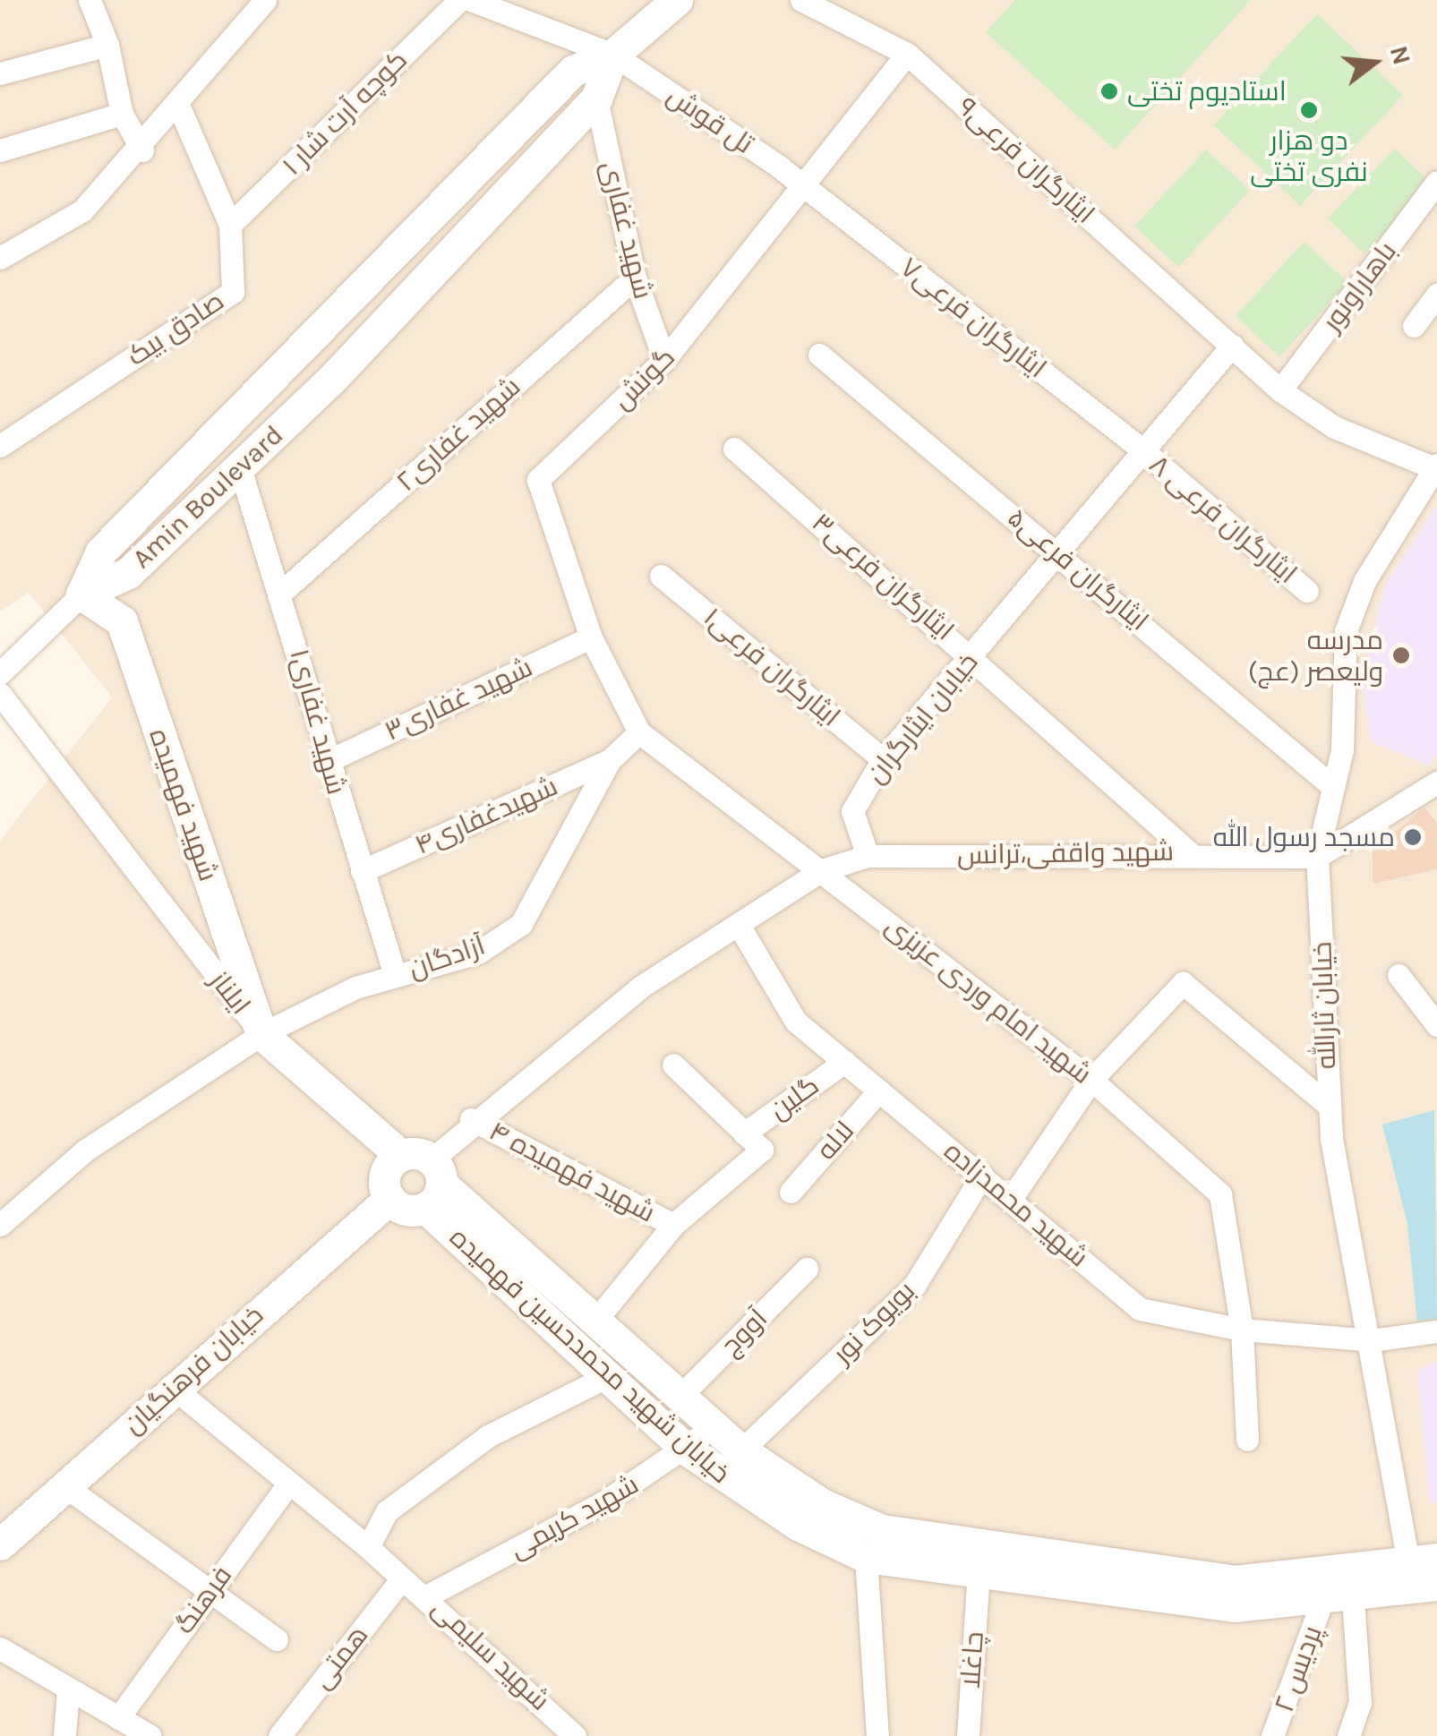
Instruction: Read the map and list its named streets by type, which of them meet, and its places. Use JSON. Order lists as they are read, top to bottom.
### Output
{
  "streets": {
    "main road": [
      "Amin Boulevard",
      "شهید فهمیده",
      "خیابان شهید محمدحسین فهمیده",
      "خیابان فرهنگیان"
    ],
    "street": [
      "کوچه آرت شار ۱",
      "تل قوش",
      "ایثارگران فرعی۹",
      "شهید غفاری",
      "باهاراونور",
      "ایثارگران فرعی۷",
      "صادق بیک",
      "گونش",
      "شهید غفاری۲",
      "ایثارگران فرعی ۸",
      "ایثارگران فرعی۵",
      "ایثارگران فرعی۳",
      "ایثارگران فرعی۱",
      "شهید غفاری۳",
      "خیابان ایثارگران",
      "شهید غفاری۱",
      "شهیدغفاری۴",
      "شهید واقفی،ترانس",
      "آزادگان",
      "ایلناز",
      "شهید امام وردی عزیزی",
      "خیابان ثارالله",
      "گلین",
      "لاله",
      "شهید فهمیده ۴",
      "شهید محمدزاده",
      "بویوک نور",
      "آووج",
      "شهید کریمی",
      "فرهنگ",
      "شهید سلیمی",
      "همتی",
      "چاغلا",
      "پردیس ۲"
    ]
  },
  "crossings": [
    ["کوچه آرت شار ۱", "صادق بیک"],
    ["تل قوش", "ایثارگران فرعی۷"],
    ["تل قوش", "گونش"],
    ["تل قوش", "Amin Boulevard"],
    ["ایثارگران فرعی۹", "باهاراونور"],
    ["ایثارگران فرعی۹", "گونش"],
    ["ایثارگران فرعی۹", "خیابان ایثارگران"],
    ["ایثارگران فرعی۹", "خیابان ثارالله"],
    ["شهید غفاری", "گونش"],
    ["شهید غفاری", "شهید غفاری۲"],
    ["شهید غفاری", "Amin Boulevard"],
    ["ایثارگران فرعی۷", "گونش"],
    ["ایثارگران فرعی۷", "ایثارگران فرعی ۸"],
    ["ایثارگران فرعی۷", "خیابان ایثارگران"],
    ["گونش", "شهید غفاری۳"],
    ["گونش", "آزادگان"],
    ["گونش", "شهید امام وردی عزیزی"],
    ["شهید غفاری۲", "شهید غفاری۱"],
    ["Amin Boulevard", "شهید غفاری۱"],
    ["Amin Boulevard", "شهید فهمیده"],
    ["ایثارگران فرعی ۸", "خیابان ایثارگران"],
    ["ایثارگران فرعی۵", "خیابان ایثارگران"],
    ["ایثارگران فرعی۵", "خیابان ثارالله"],
    ["ایثارگران فرعی۳", "خیابان ایثارگران"],
    ["ایثارگران فرعی۳", "شهید واقفی،ترانس"],
    ["ایثارگران فرعی۱", "خیابان ایثارگران"],
    ["شهید غفاری۳", "شهید غفاری۱"],
    ["خیابان ایثارگران", "شهید واقفی،ترانس"],
    ["شهید غفاری۱", "شهیدغفاری۴"],
    ["شهید غفاری۱", "آزادگان"],
    ["شهید فهمیده", "آزادگان"],
    ["شهید فهمیده", "ایلناز"],
    ["شهیدغفاری۴", "آزادگان"],
    ["شهید واقفی،ترانس", "خیابان ثارالله"],
    ["آزادگان", "ایلناز"],
    ["آزادگان", "شهید امام وردی عزیزی"],
    ["شهید امام وردی عزیزی", "شهید محمدزاده"],
    ["خیابان ثارالله", "شهید محمدزاده"],
    ["خیابان ثارالله", "خیابان شهید محمدحسین فهمیده"],
    ["گلین", "شهید محمدزاده"],
    ["لاله", "شهید محمدزاده"],
    ["شهید محمدزاده", "بویوک نور"],
    ["بویوک نور", "خیابان شهید محمدحسین فهمیده"],
    ["آووج", "خیابان شهید محمدحسین فهمیده"],
    ["خیابان شهید محمدحسین فهمیده", "شهید کریمی"],
    ["خیابان شهید محمدحسین فهمیده", "پردیس ۲"],
    ["خیابان فرهنگیان", "شهید سلیمی"],
    ["شهید کریمی", "شهید سلیمی"],
    ["فرهنگ", "شهید سلیمی"],
    ["شهید سلیمی", "همتی"]
  ],
  "places": [
    "استادیوم تختی",
    "دو هزار نفری تختی",
    "مدرسه ولیعصر (عج)",
    "مسجد رسول الله"
  ],
  "north": "right"
}
